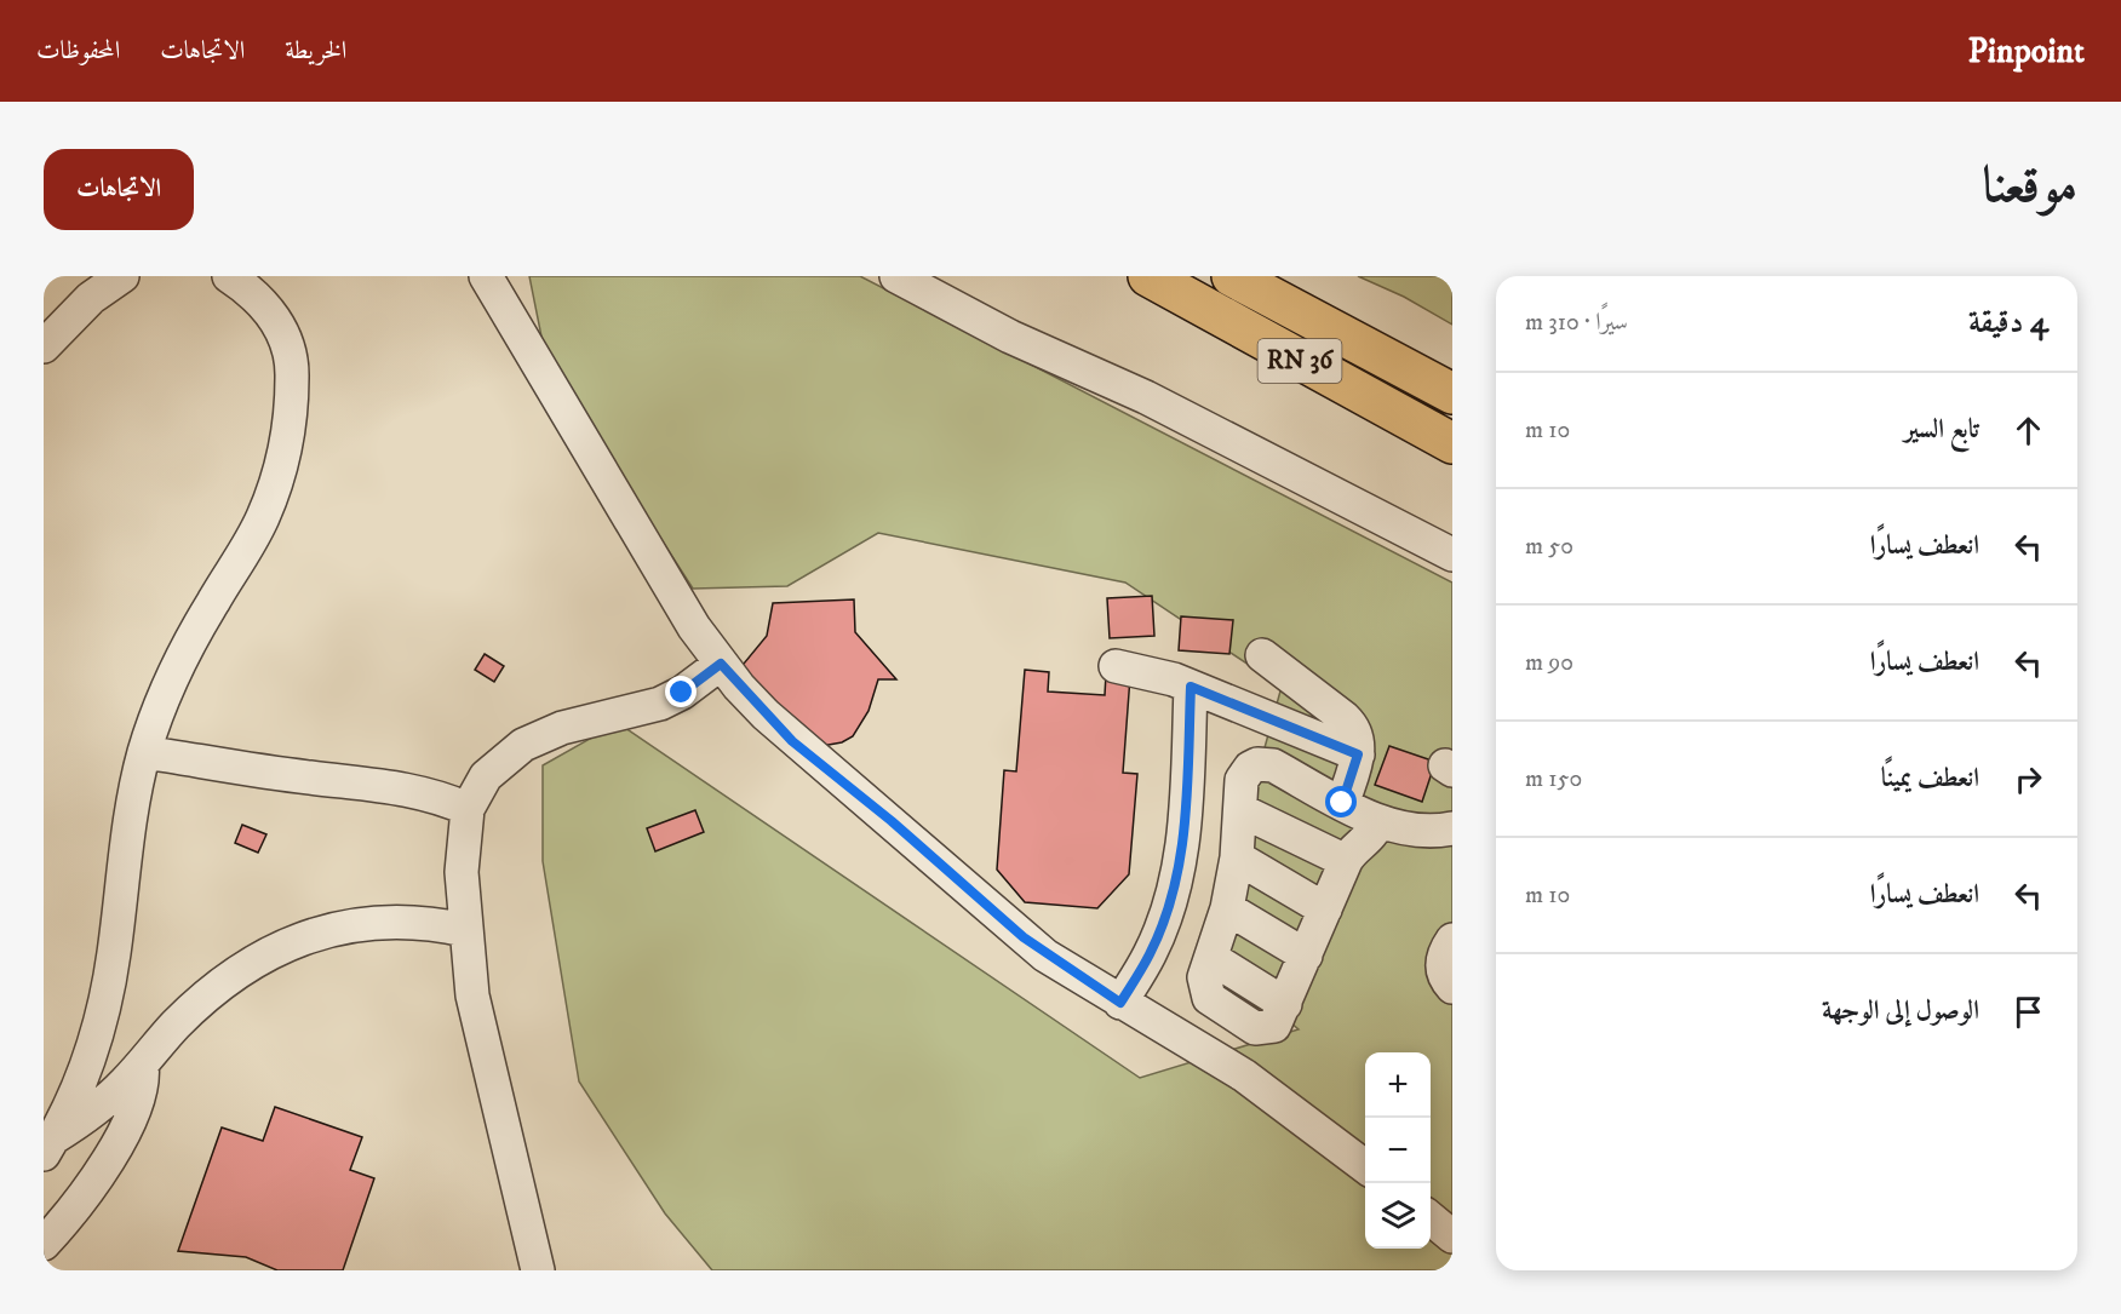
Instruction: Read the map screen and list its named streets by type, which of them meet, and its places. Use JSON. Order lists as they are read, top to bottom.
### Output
{
  "streets": {
    "highway": ["RN 36"]
  },
  "page": {
    "header": "Pinpoint",
    "nav": ["الخريطة", "الاتجاهات", "المحفوظات"],
    "title": "موقعنا",
    "buttons": "الاتجاهات",
    "heading": ["4 دقيقة", "سيرًا · 310 m"],
    "list": [
      ["تابع السير", "10 m"],
      ["انعطف يسارًا", "50 m"],
      ["انعطف يسارًا", "90 m"],
      ["انعطف يمينًا", "150 m"],
      ["انعطف يسارًا", "10 m"],
      "الوصول إلى الوجهة"
    ],
    "map_buttons": ["+", "−"]
  }
}
